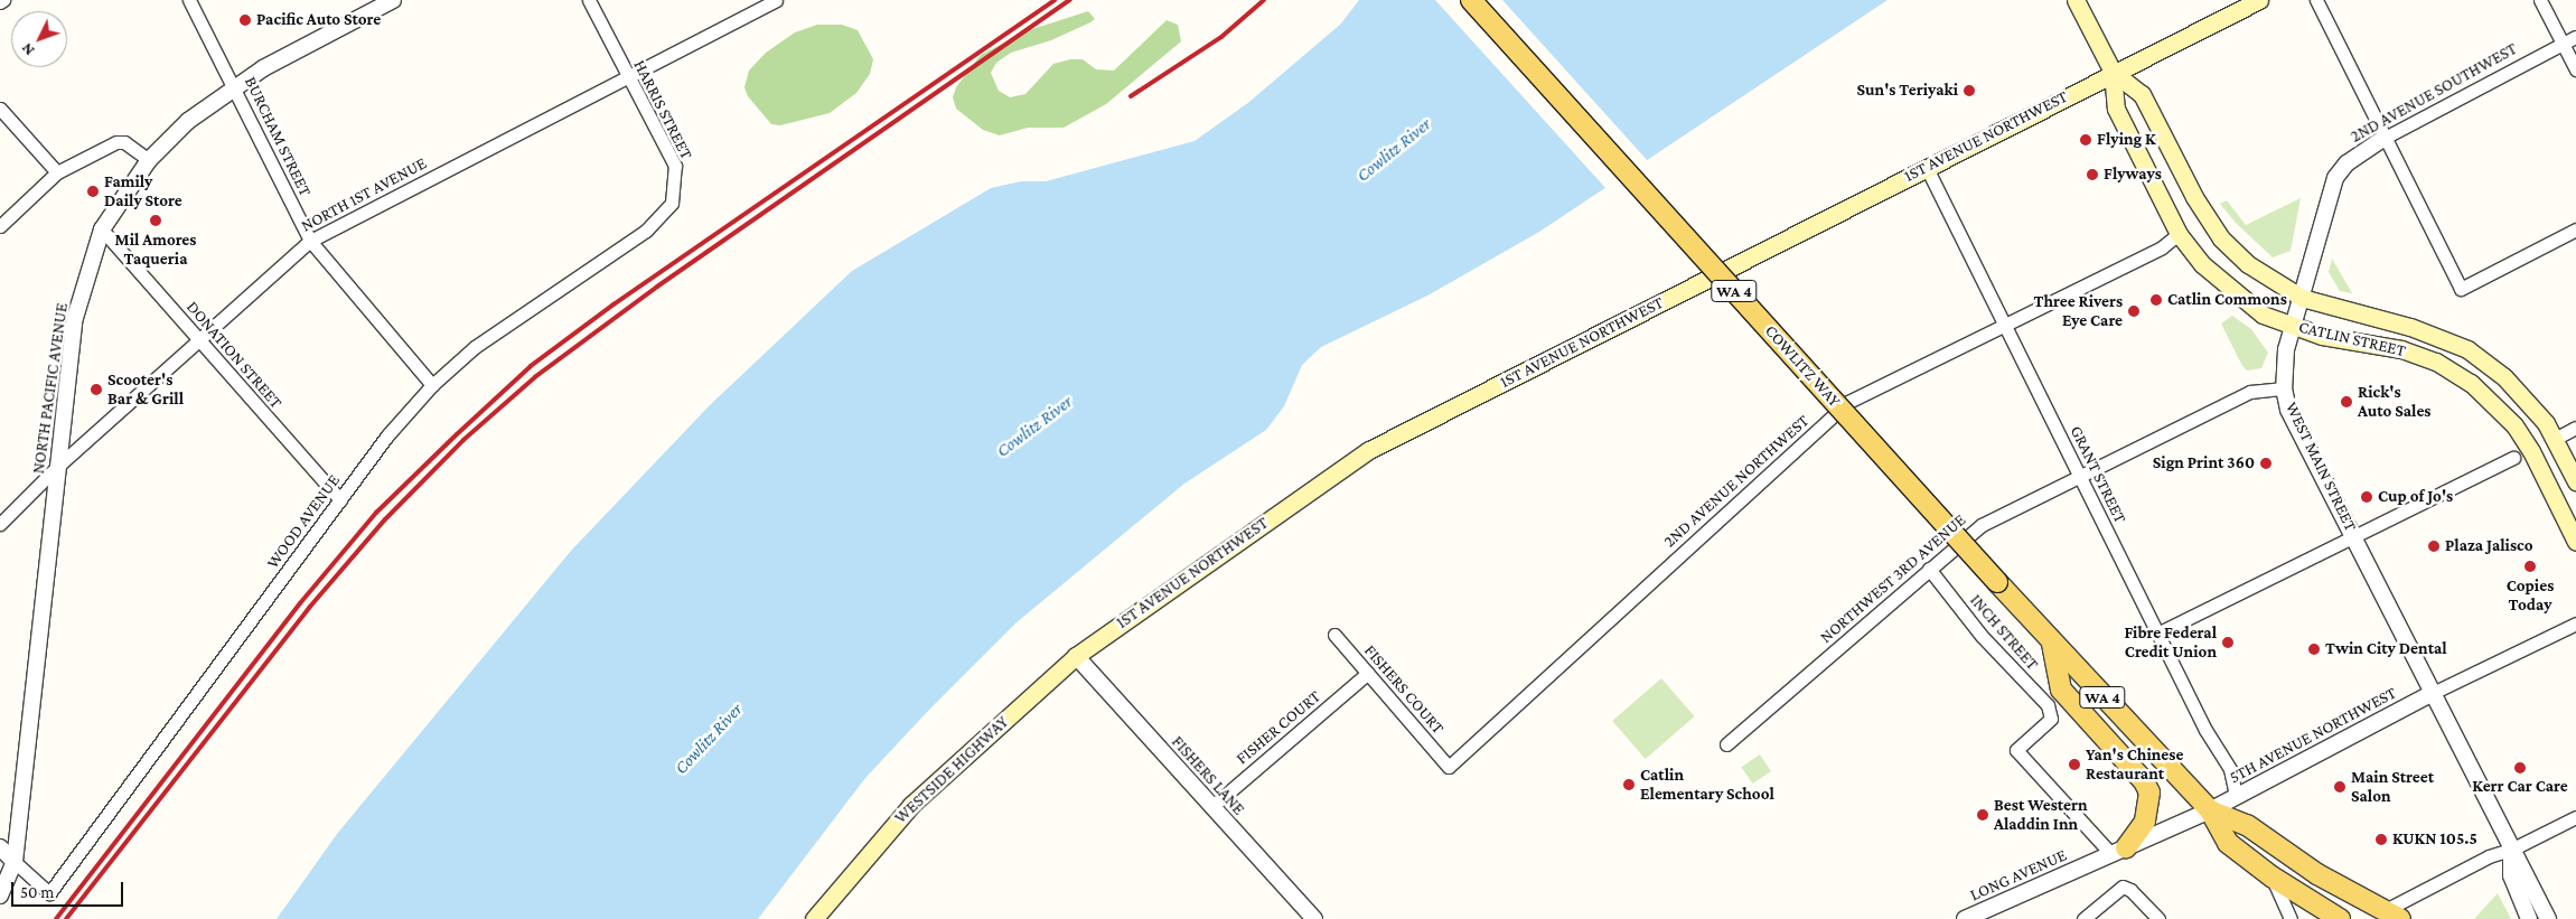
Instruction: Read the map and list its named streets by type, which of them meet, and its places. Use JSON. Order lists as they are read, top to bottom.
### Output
{
  "streets": {
    "main road": [
      "1ST AVENUE NORTHWEST",
      "WA 4",
      "CATLIN STREET",
      "COWLITZ WAY",
      "WESTSIDE HIGHWAY"
    ],
    "street": [
      "2ND AVENUE SOUTHWEST",
      "HARRIS STREET",
      "BURCHAM STREET",
      "NORTH 1ST AVENUE",
      "DONATION STREET",
      "NORTH PACIFIC AVENUE",
      "WEST MAIN STREET",
      "GRANT STREET",
      "2ND AVENUE NORTHWEST",
      "WOOD AVENUE",
      "NORTHWEST 3RD AVENUE",
      "INCH STREET",
      "FISHERS COURT",
      "FISHER COURT",
      "5TH AVENUE NORTHWEST",
      "FISHERS LANE",
      "LONG AVENUE"
    ]
  },
  "crossings": [
    ["2ND AVENUE SOUTHWEST", "CATLIN STREET"],
    ["2ND AVENUE SOUTHWEST", "WEST MAIN STREET"],
    ["HARRIS STREET", "NORTH 1ST AVENUE"],
    ["HARRIS STREET", "WOOD AVENUE"],
    ["BURCHAM STREET", "NORTH 1ST AVENUE"],
    ["BURCHAM STREET", "NORTH PACIFIC AVENUE"],
    ["BURCHAM STREET", "WOOD AVENUE"],
    ["1ST AVENUE NORTHWEST", "CATLIN STREET"],
    ["1ST AVENUE NORTHWEST", "GRANT STREET"],
    ["1ST AVENUE NORTHWEST", "WESTSIDE HIGHWAY"],
    ["1ST AVENUE NORTHWEST", "FISHERS LANE"],
    ["NORTH 1ST AVENUE", "DONATION STREET"],
    ["NORTH 1ST AVENUE", "NORTH PACIFIC AVENUE"],
    ["WA 4", "COWLITZ WAY"],
    ["WA 4", "5TH AVENUE NORTHWEST"],
    ["WA 4", "LONG AVENUE"],
    ["CATLIN STREET", "WEST MAIN STREET"],
    ["CATLIN STREET", "2ND AVENUE NORTHWEST"],
    ["DONATION STREET", "NORTH PACIFIC AVENUE"],
    ["DONATION STREET", "WOOD AVENUE"],
    ["NORTH PACIFIC AVENUE", "WOOD AVENUE"],
    ["WEST MAIN STREET", "NORTHWEST 3RD AVENUE"],
    ["WEST MAIN STREET", "5TH AVENUE NORTHWEST"],
    ["GRANT STREET", "2ND AVENUE NORTHWEST"],
    ["GRANT STREET", "NORTHWEST 3RD AVENUE"],
    ["GRANT STREET", "5TH AVENUE NORTHWEST"],
    ["2ND AVENUE NORTHWEST", "FISHERS COURT"],
    ["NORTHWEST 3RD AVENUE", "INCH STREET"],
    ["INCH STREET", "LONG AVENUE"],
    ["FISHERS COURT", "FISHER COURT"],
    ["FISHER COURT", "FISHERS LANE"],
    ["5TH AVENUE NORTHWEST", "LONG AVENUE"],
    ["WESTSIDE HIGHWAY", "FISHERS LANE"]
  ],
  "water": ["Cowlitz River"],
  "places": [
    "Pacific Auto Store",
    "Sun's Teriyaki",
    "Flying K",
    "Flyways",
    "Family Daily Store",
    "Mil Amores Taqueria",
    "Catlin Commons",
    "Three Rivers Eye Care",
    "Scooter's Bar & Grill",
    "Rick's Auto Sales",
    "Sign Print 360",
    "Cup of Jo's",
    "Plaza Jalisco",
    "Copies Today",
    "Fibre Federal Credit Union",
    "Twin City Dental",
    "Yan's Chinese Restaurant",
    "Kerr Car Care",
    "Catlin Elementary School",
    "Main Street Salon",
    "Best Western Aladdin Inn",
    "KUKN 105.5"
  ],
  "scale_bar": "50 m",
  "north": "bottom left"
}
